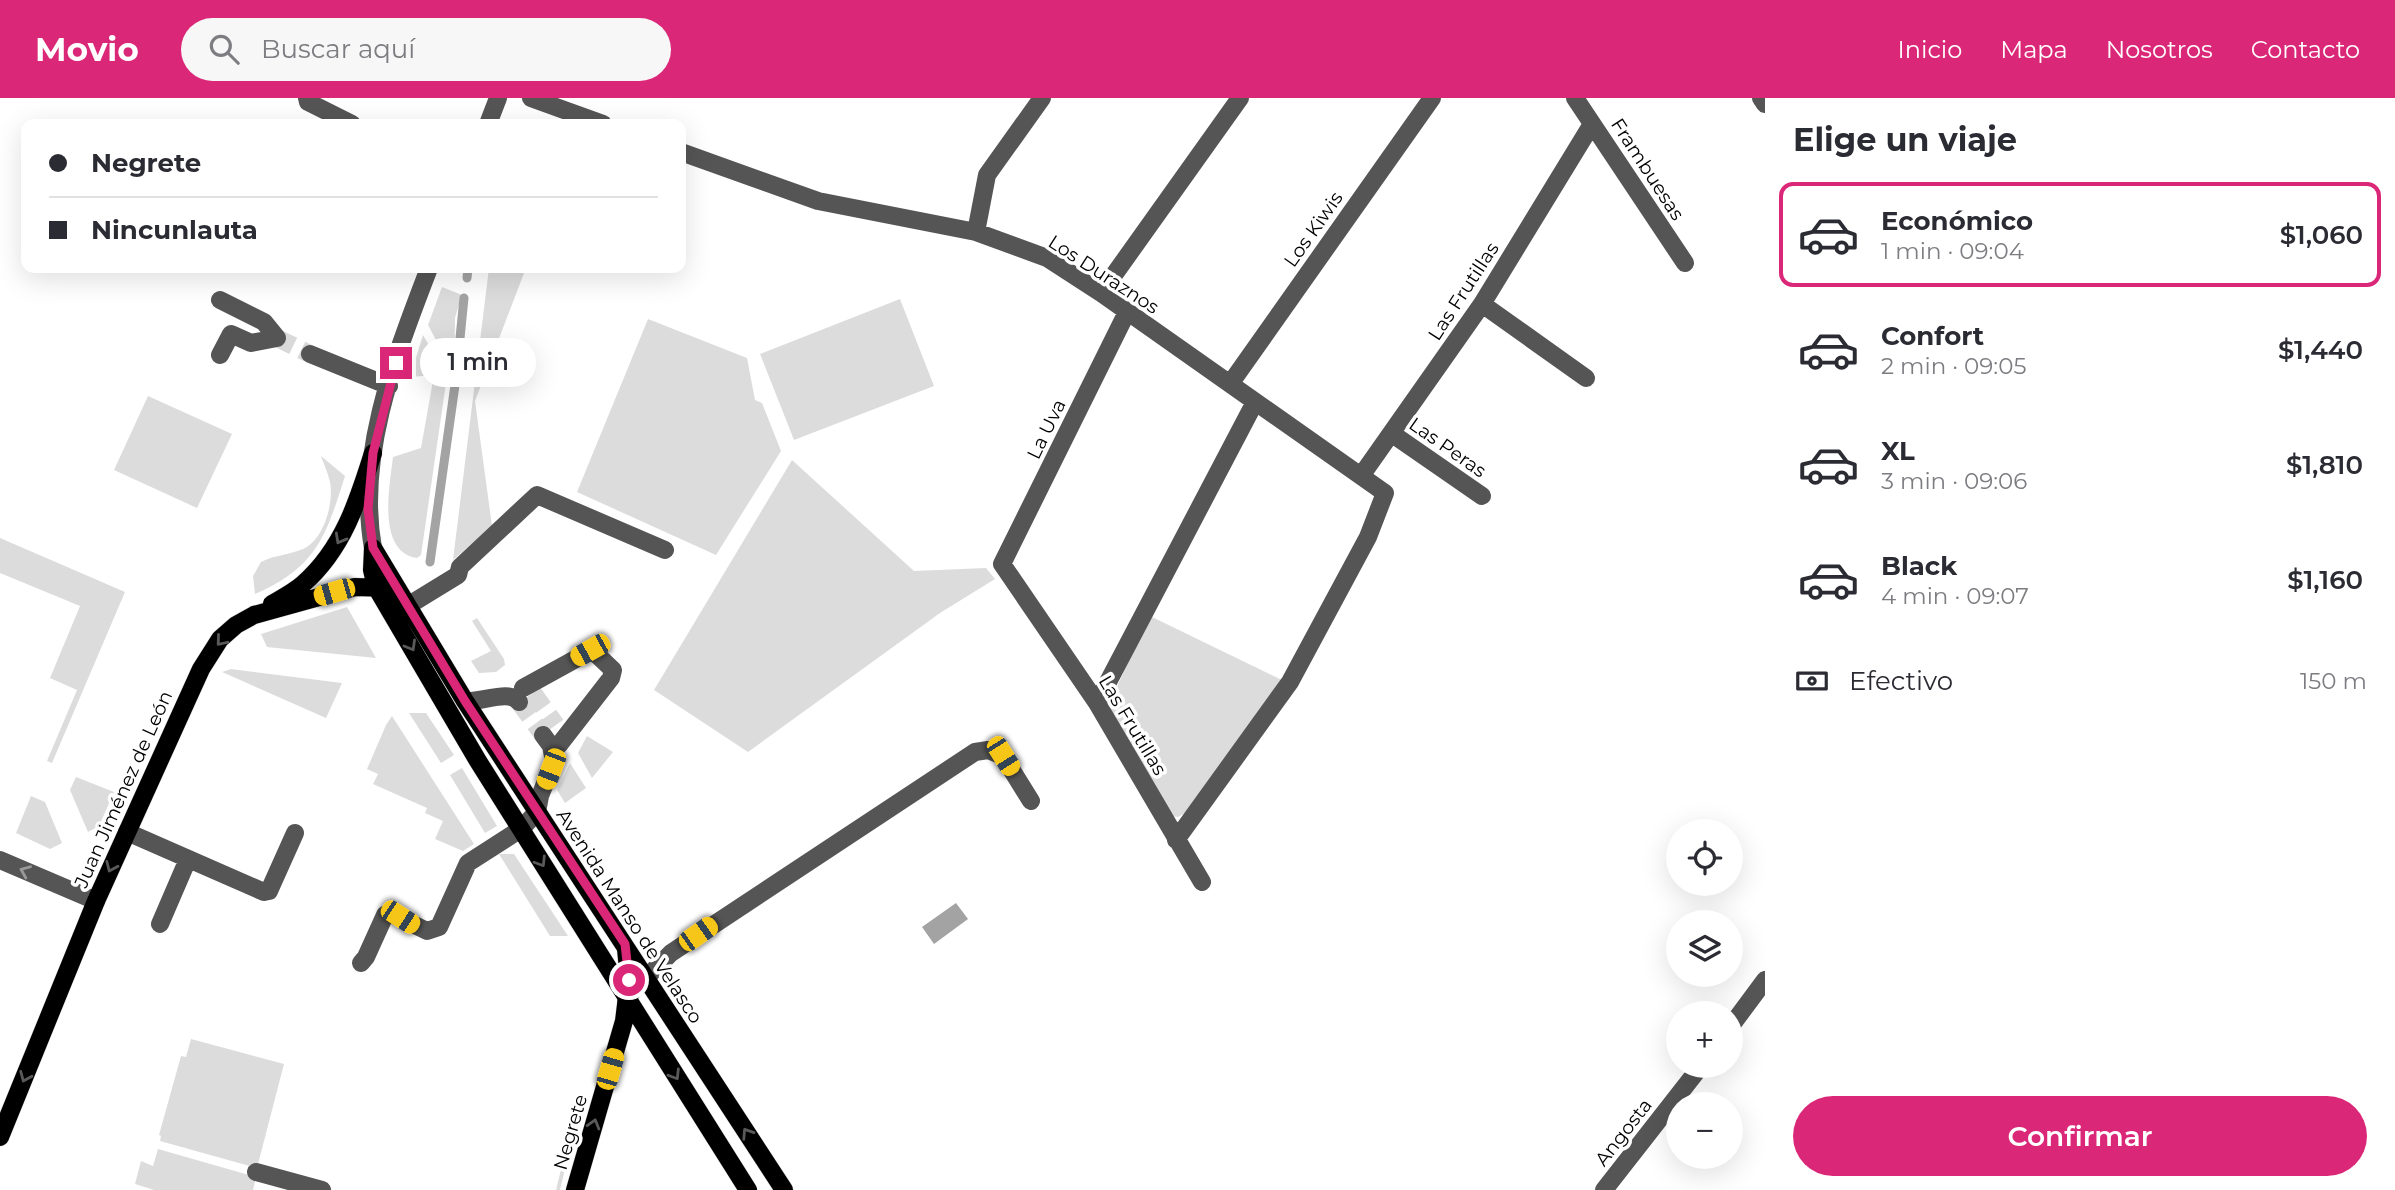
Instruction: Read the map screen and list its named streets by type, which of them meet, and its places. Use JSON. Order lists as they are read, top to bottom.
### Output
{
  "streets": {
    "main road": ["Juan Jiménez de León", "Avenida Manso de Velasco", "Negrete"],
    "street": [
      "Frambuesas",
      "Los Kiwis",
      "Los Duraznos",
      "Las Frutillas",
      "La Uva",
      "Las Peras",
      "Angosta"
    ]
  },
  "crossings": [
    ["Frambuesas", "Las Frutillas"],
    ["Los Kiwis", "Los Duraznos"],
    ["Los Duraznos", "Las Frutillas"],
    ["Los Duraznos", "La Uva"],
    ["Las Frutillas", "La Uva"],
    ["Las Frutillas", "Las Peras"],
    ["Juan Jiménez de León", "Avenida Manso de Velasco"],
    ["Avenida Manso de Velasco", "Negrete"]
  ],
  "one_way": ["Juan Jiménez de León", "Negrete"],
  "page": {
    "header": "Movio",
    "search": "Buscar aquí",
    "nav": [
      "Inicio",
      "Mapa",
      "Nosotros",
      "Contacto"
    ],
    "heading": "Elige un viaje",
    "banner": ["Negrete", "Nincunlauta"],
    "list": [
      {
        "name": "Económico",
        "note": "1 min · 09:04",
        "value": "$1,060"
      },
      {
        "name": "Confort",
        "note": "2 min · 09:05",
        "value": "$1,440"
      },
      {
        "name": "XL",
        "note": "3 min · 09:06",
        "value": "$1,810"
      },
      {
        "name": "Black",
        "note": "4 min · 09:07",
        "value": "$1,160"
      }
    ],
    "bubble": "1 min",
    "pay": ["Efectivo", "150 m"],
    "map_buttons": ["+", "−"],
    "buttons": "Confirmar"
  }
}
